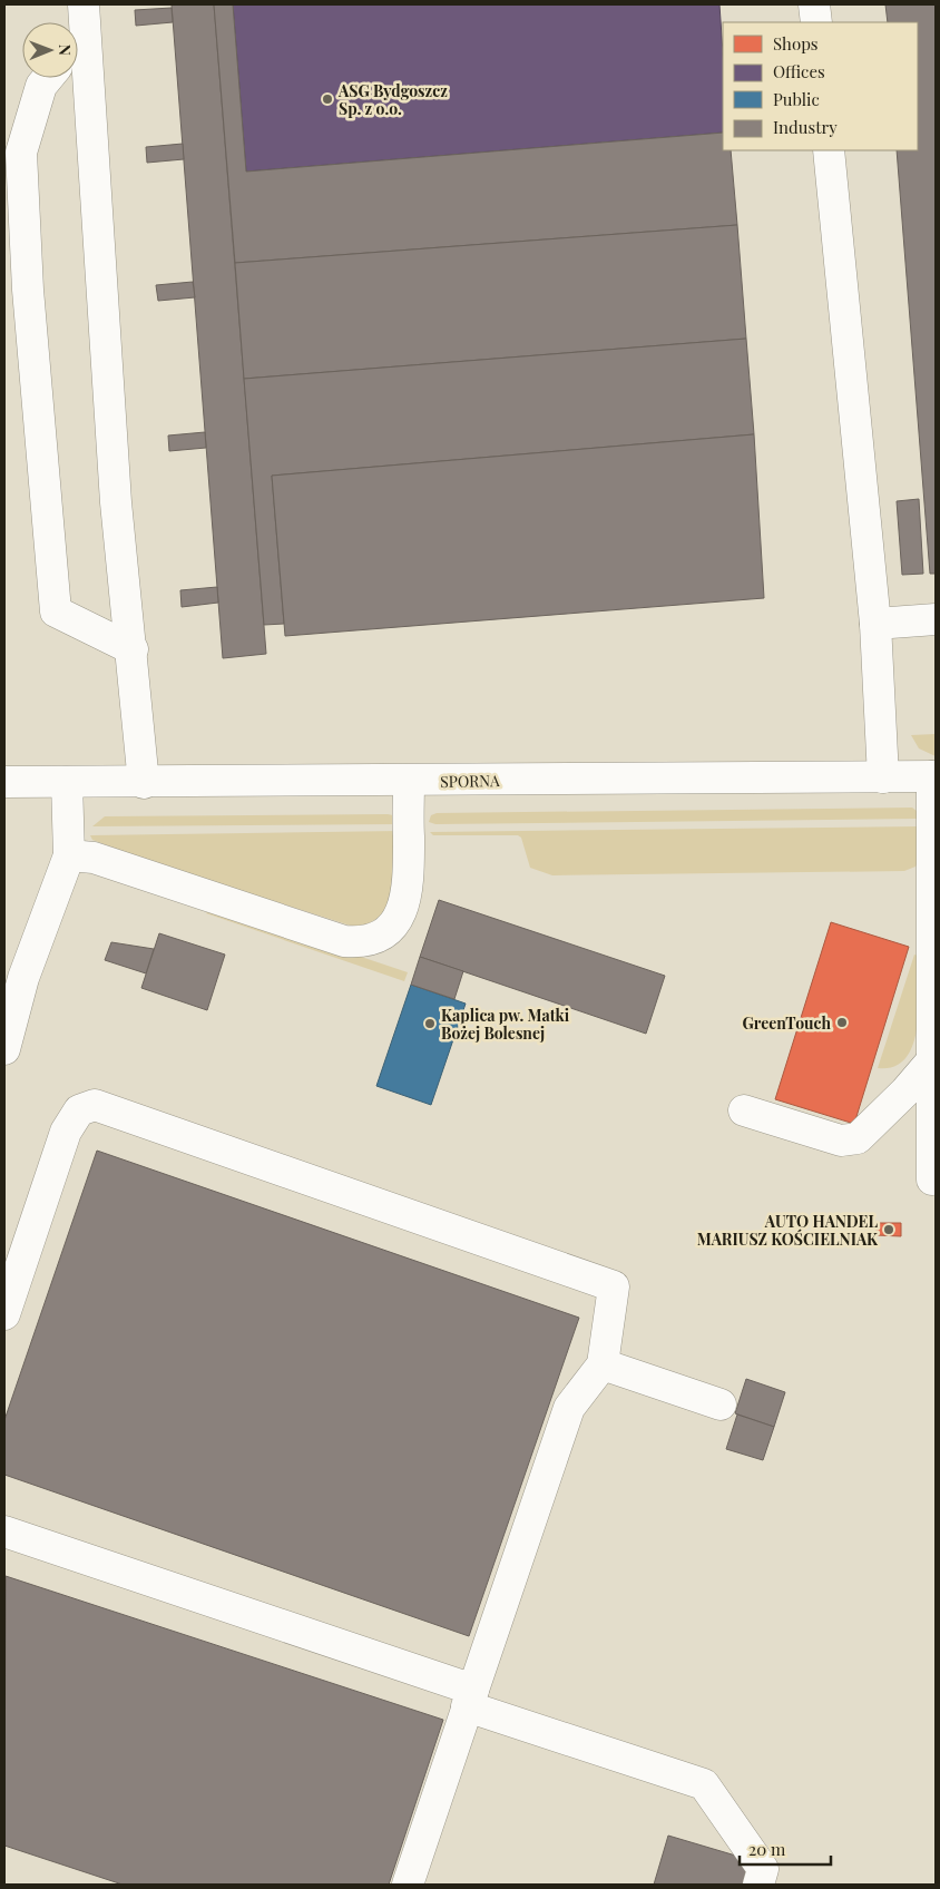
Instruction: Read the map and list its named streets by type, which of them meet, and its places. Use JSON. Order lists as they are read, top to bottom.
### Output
{
  "streets": {
    "street": ["SPORNA"]
  },
  "places": [
    "ASG Bydgoszcz Sp. z o.o.",
    "GreenTouch",
    "Kaplica pw. Matki Bożej Bolesnej",
    "AUTO HANDEL MARIUSZ KOŚCIELNIAK"
  ],
  "legend": [
    "Shops",
    "Offices",
    "Public",
    "Industry"
  ],
  "scale_bar": "20 m",
  "north": "right"
}
